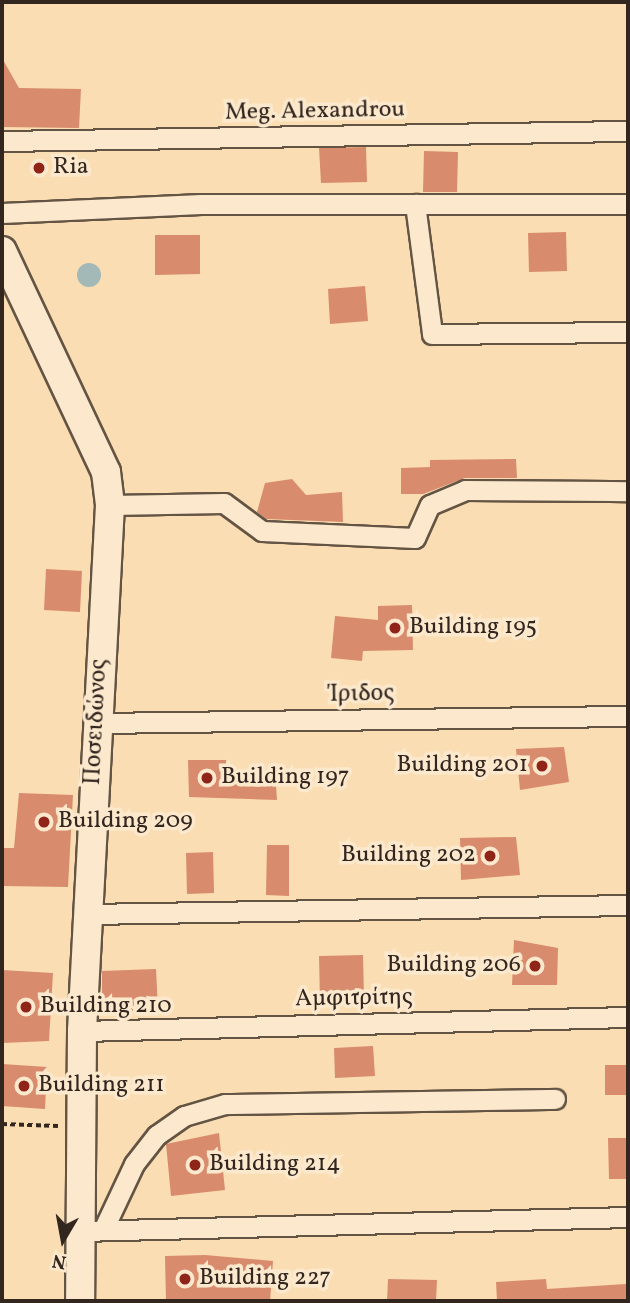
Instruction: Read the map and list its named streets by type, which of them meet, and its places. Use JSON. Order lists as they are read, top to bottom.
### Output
{
  "streets": {
    "street": [
      "Meg. Alexandrou",
      "Ίριδος",
      "Ποσειδώνος",
      "Αμφιτρίτης"
    ]
  },
  "crossings": [
    ["Ίριδος", "Ποσειδώνος"],
    ["Ποσειδώνος", "Αμφιτρίτης"]
  ],
  "places": [
    "Ria",
    "Building 195",
    "Building 201",
    "Building 197",
    "Building 209",
    "Building 202",
    "Building 206",
    "Building 210",
    "Building 211",
    "Building 214",
    "Building 227"
  ],
  "north": "bottom"
}
